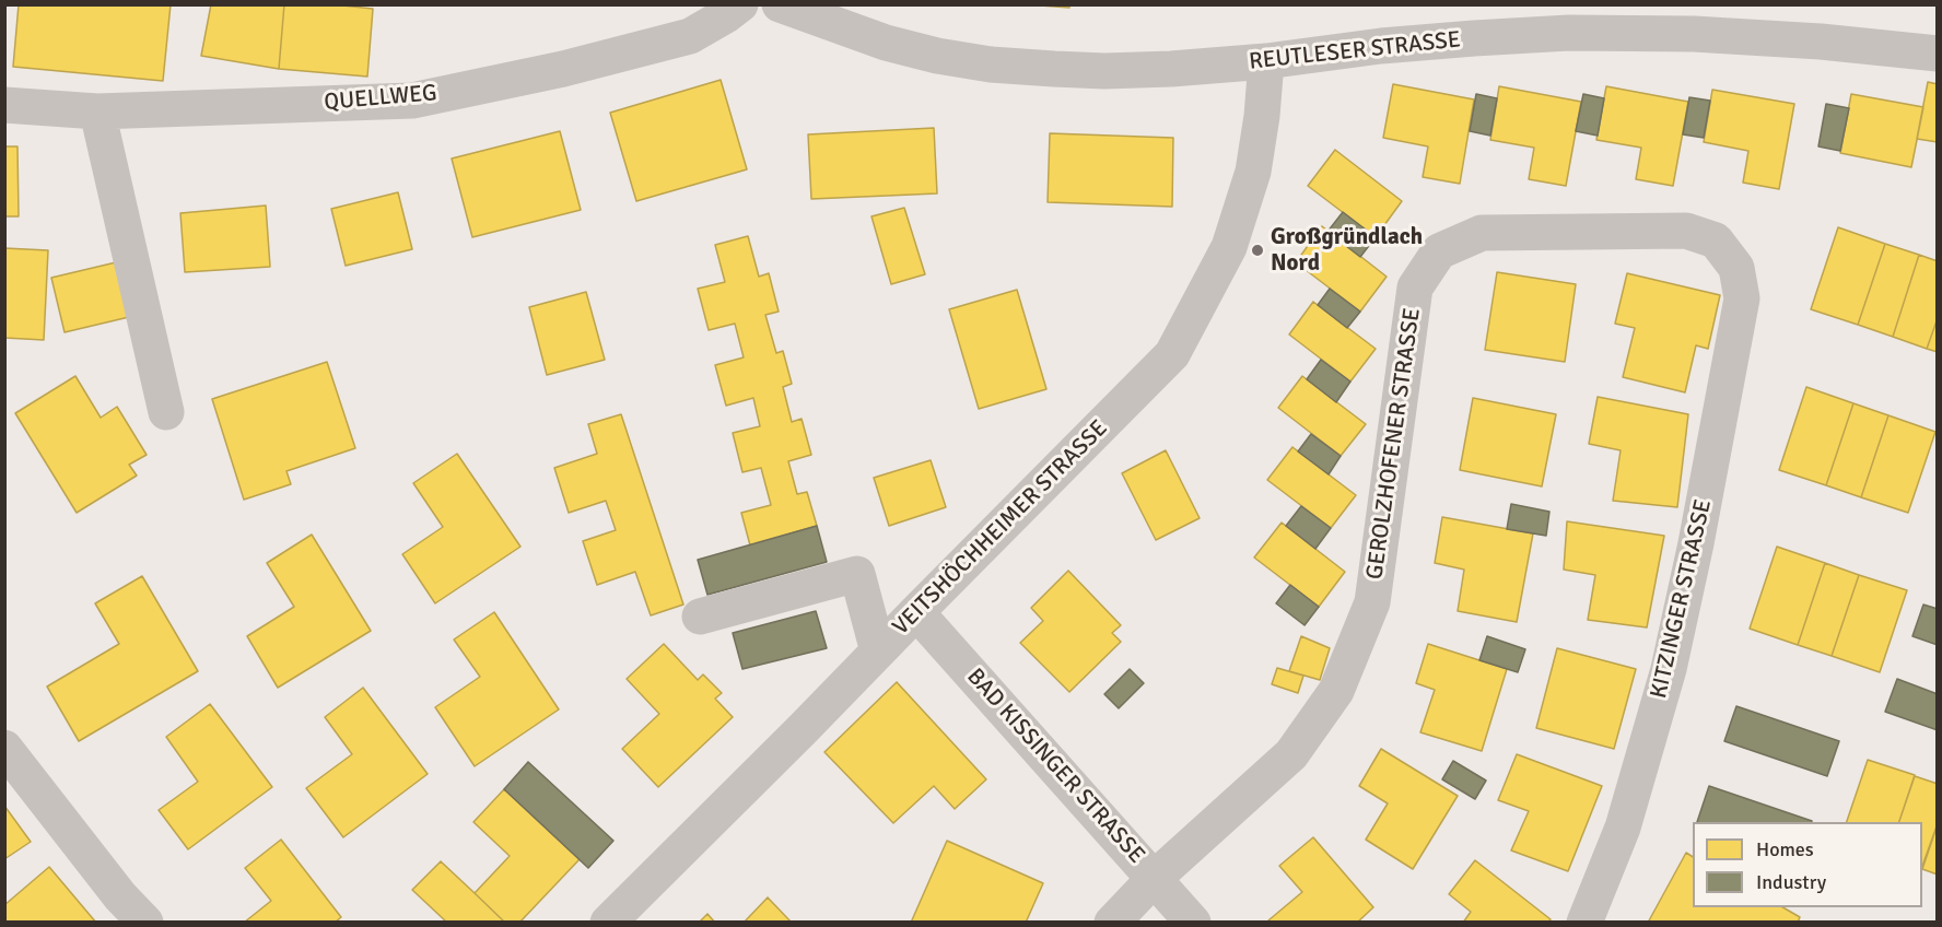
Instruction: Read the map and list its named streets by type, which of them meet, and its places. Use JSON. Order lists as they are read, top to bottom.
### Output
{
  "streets": {
    "street": [
      "REUTLESER STRASSE",
      "QUELLWEG",
      "GEROLZHOFENER STRASSE",
      "VEITSHÖCHHEIMER STRASSE",
      "KITZINGER STRASSE",
      "BAD KISSINGER STRASSE"
    ]
  },
  "crossings": [
    ["REUTLESER STRASSE", "VEITSHÖCHHEIMER STRASSE"],
    ["GEROLZHOFENER STRASSE", "KITZINGER STRASSE"],
    ["GEROLZHOFENER STRASSE", "BAD KISSINGER STRASSE"],
    ["VEITSHÖCHHEIMER STRASSE", "BAD KISSINGER STRASSE"]
  ],
  "places": ["Großgründlach Nord"],
  "legend": ["Homes", "Industry"]
}
